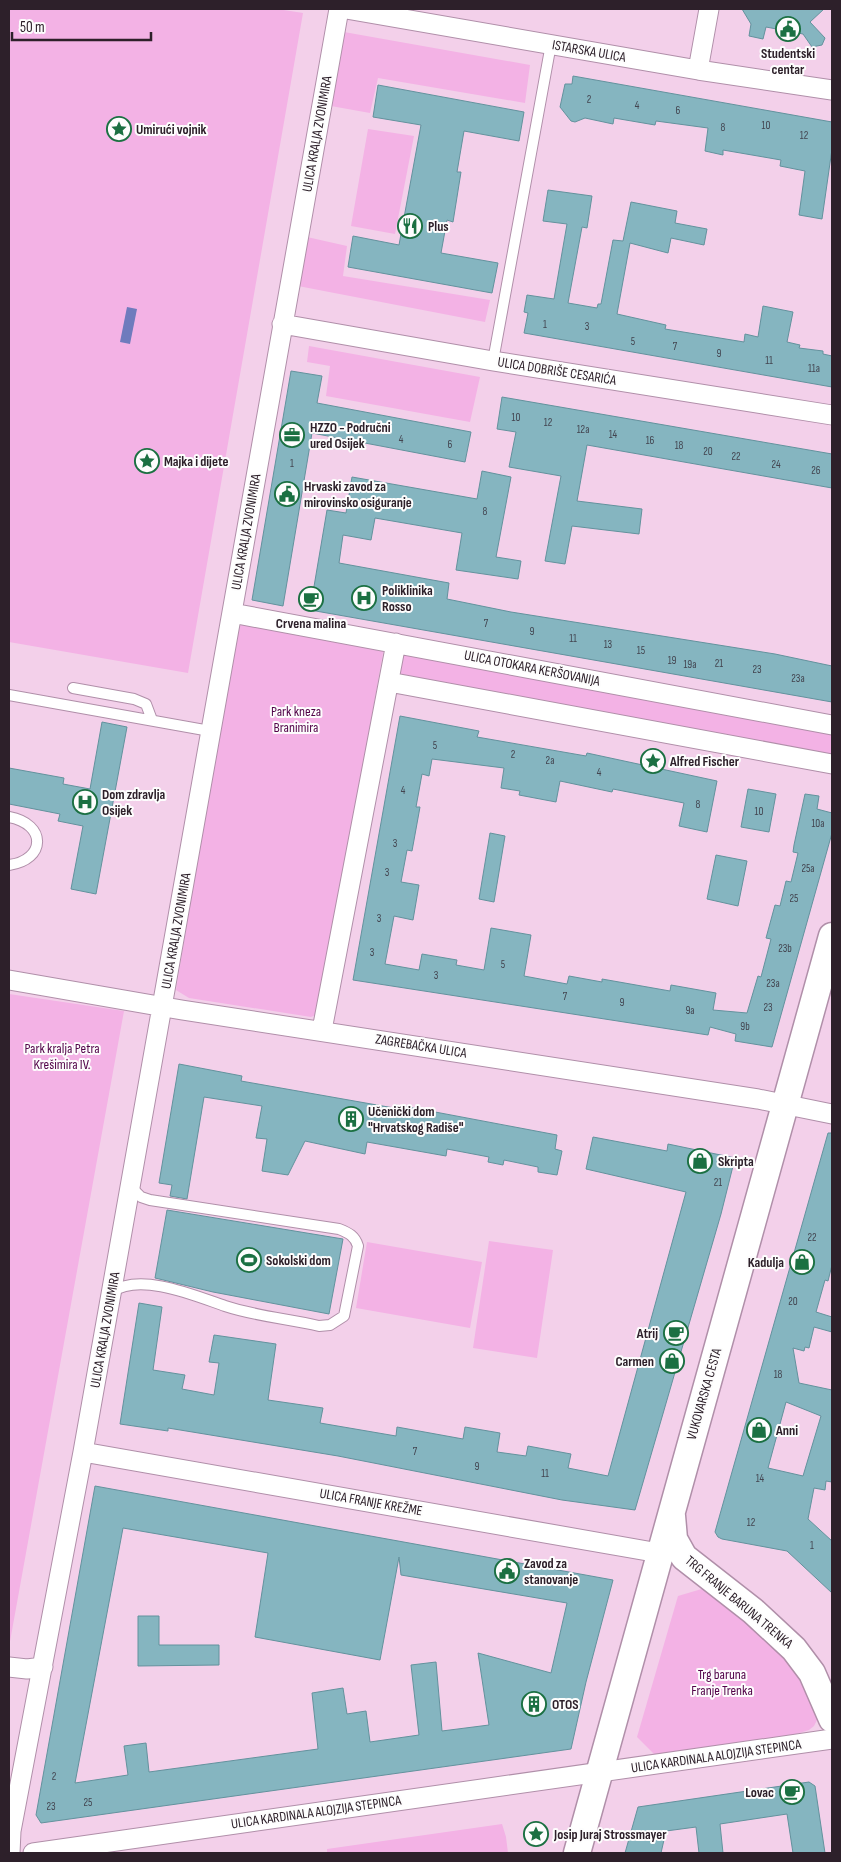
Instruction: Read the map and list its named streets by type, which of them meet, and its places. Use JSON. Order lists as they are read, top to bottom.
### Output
{
  "streets": {
    "main road": ["VUKOVARSKA CESTA", "TRG FRANJE BARUNA TRENKA"],
    "street": [
      "ISTARSKA ULICA",
      "ULICA KRALJA ZVONIMIRA",
      "ULICA DOBRIŠE CESARIĆA",
      "ULICA OTOKARA KERŠOVANIJA",
      "ZAGREBAČKA ULICA",
      "ULICA FRANJE KREŽME",
      "ULICA KARDINALA ALOJZIJA STEPINCA"
    ]
  },
  "crossings": [
    ["ISTARSKA ULICA", "ULICA KRALJA ZVONIMIRA"],
    ["ULICA KRALJA ZVONIMIRA", "ULICA DOBRIŠE CESARIĆA"],
    ["ULICA KRALJA ZVONIMIRA", "ULICA OTOKARA KERŠOVANIJA"],
    ["ULICA KRALJA ZVONIMIRA", "ZAGREBAČKA ULICA"],
    ["ULICA KRALJA ZVONIMIRA", "ULICA FRANJE KREŽME"],
    ["ZAGREBAČKA ULICA", "VUKOVARSKA CESTA"],
    ["VUKOVARSKA CESTA", "ULICA FRANJE KREŽME"],
    ["VUKOVARSKA CESTA", "TRG FRANJE BARUNA TRENKA"],
    ["VUKOVARSKA CESTA", "ULICA KARDINALA ALOJZIJA STEPINCA"]
  ],
  "parks": ["Park kneza Branimira", "Park kralja Petra Krešimira IV.", "Trg baruna Franje Trenka"],
  "places": {
    "public building": ["Studentski centar", "Hrvaski zavod za mirovinsko osiguranje", "Zavod za stanovanje"],
    "place": [
      "Umirući vojnik",
      "Majka i dijete",
      "Alfred Fischer",
      "Josip Juraj Strossmayer"
    ],
    "restaurant": ["Plus"],
    "office": ["HZZO - Područni ured Osijek"],
    "hospital": ["Poliklinika Rosso", "Dom zdravlja Osijek"],
    "cafe": ["Crvena malina", "Atrij", "Lovac"],
    "building": ["Učenički dom \"Hrvatskog Radiše\"", "OTOS"],
    "shop": [
      "Skripta",
      "Kadulja",
      "Carmen",
      "Anni"
    ],
    "sports": ["Sokolski dom"]
  },
  "house_numbers": [
    "2",
    "4",
    "6",
    "10",
    "8",
    "12",
    "1",
    "3",
    "5",
    "7",
    "9",
    "11",
    "11a",
    "10",
    "12",
    "12a",
    "14",
    "4",
    "16",
    "6",
    "18",
    "20",
    "22",
    "1",
    "24",
    "26",
    "8",
    "7",
    "9",
    "11",
    "13",
    "15",
    "19",
    "21",
    "19a",
    "23",
    "23a",
    "5",
    "2",
    "2a",
    "4",
    "4",
    "8",
    "10",
    "10a",
    "3",
    "25a",
    "3",
    "25",
    "3",
    "23b",
    "3",
    "5",
    "3",
    "23a",
    "7",
    "9",
    "23",
    "9a",
    "9b",
    "21",
    "22",
    "20",
    "18",
    "7",
    "9",
    "11",
    "14",
    "12",
    "1",
    "2",
    "25",
    "23"
  ],
  "scale_bar": "50 m"
}
